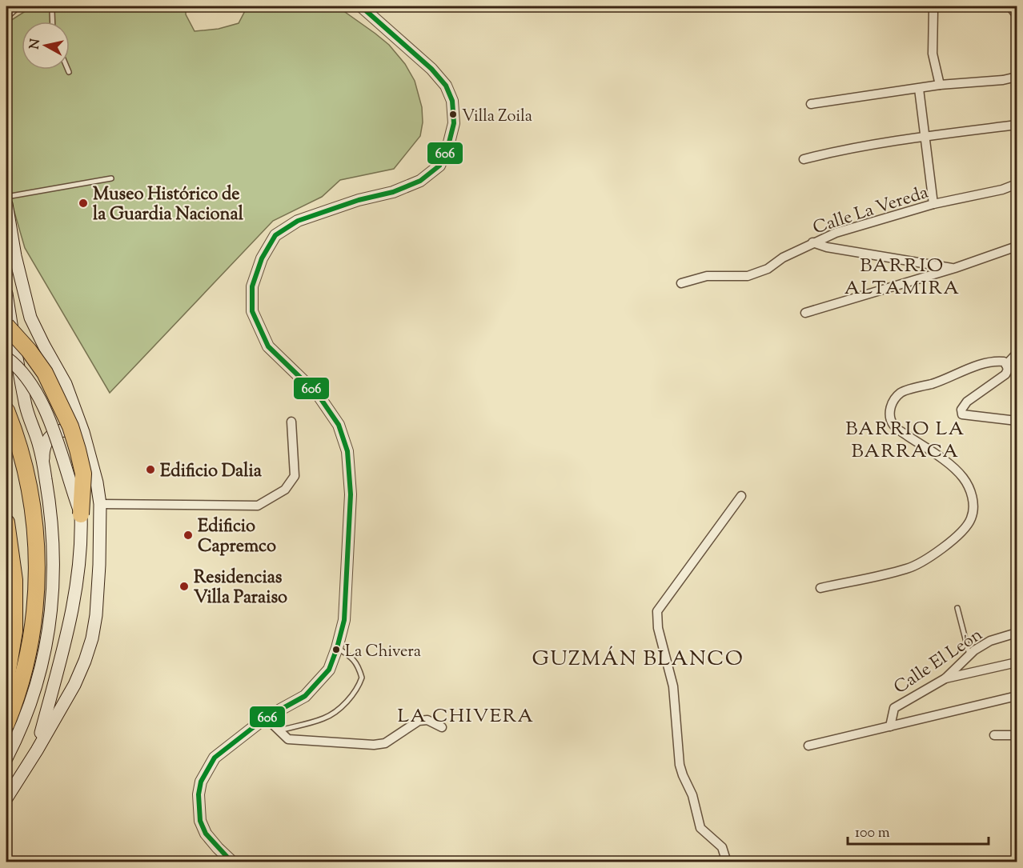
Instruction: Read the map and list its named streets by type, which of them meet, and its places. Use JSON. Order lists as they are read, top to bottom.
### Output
{
  "streets": {
    "street": ["Calle La Vereda", "Calle El León"]
  },
  "districts": [
    "BARRIO ALTAMIRA",
    "BARRIO LA BARRACA",
    "GUZMÁN BLANCO",
    "LA CHIVERA"
  ],
  "places": [
    "Villa Zoila",
    "Museo Histórico de la Guardia Nacional",
    "Edificio Dalia",
    "Edificio Capremco",
    "Residencias Villa Paraiso",
    "La Chivera"
  ],
  "lines": ["transit line 606"],
  "scale_bar": "100 m",
  "north": "left"
}
